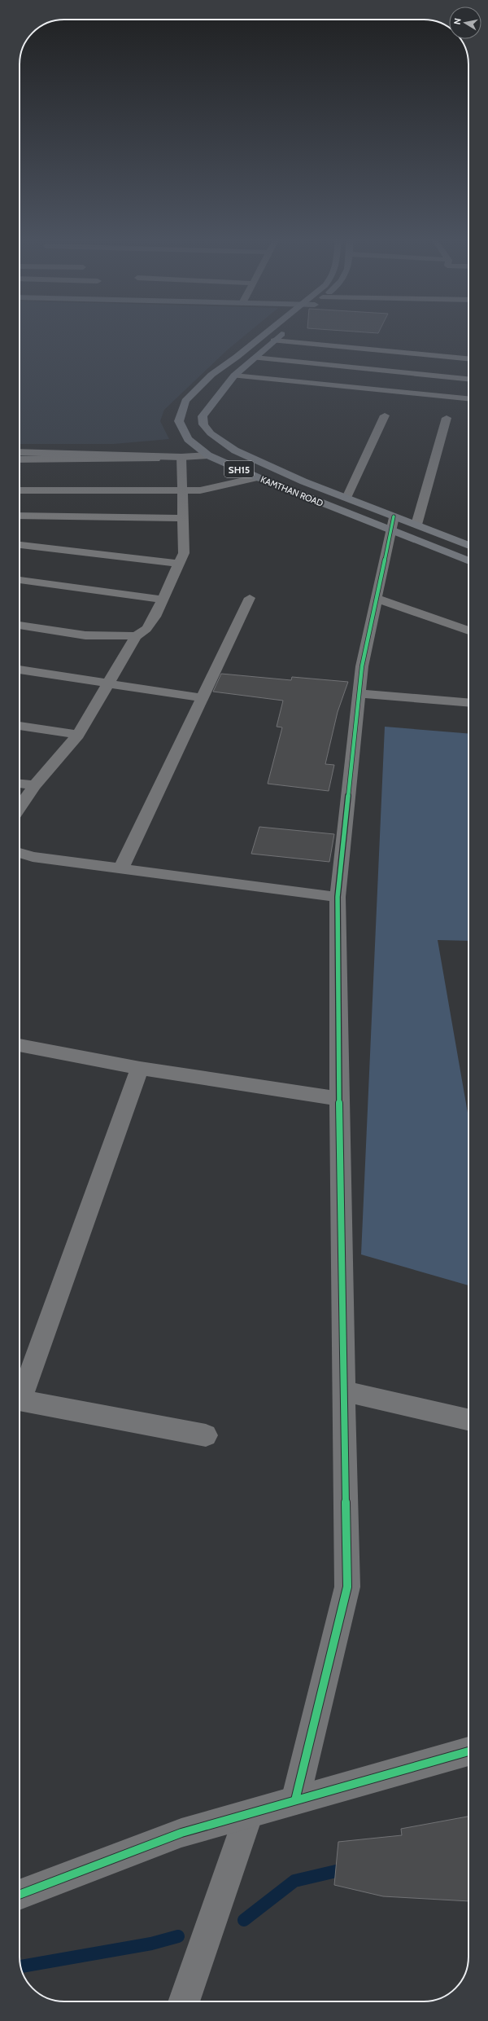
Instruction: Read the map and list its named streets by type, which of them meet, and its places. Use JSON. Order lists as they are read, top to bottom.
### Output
{
  "streets": {
    "main road": ["SH15", "KAMTHAN ROAD"]
  },
  "north": "left"
}
